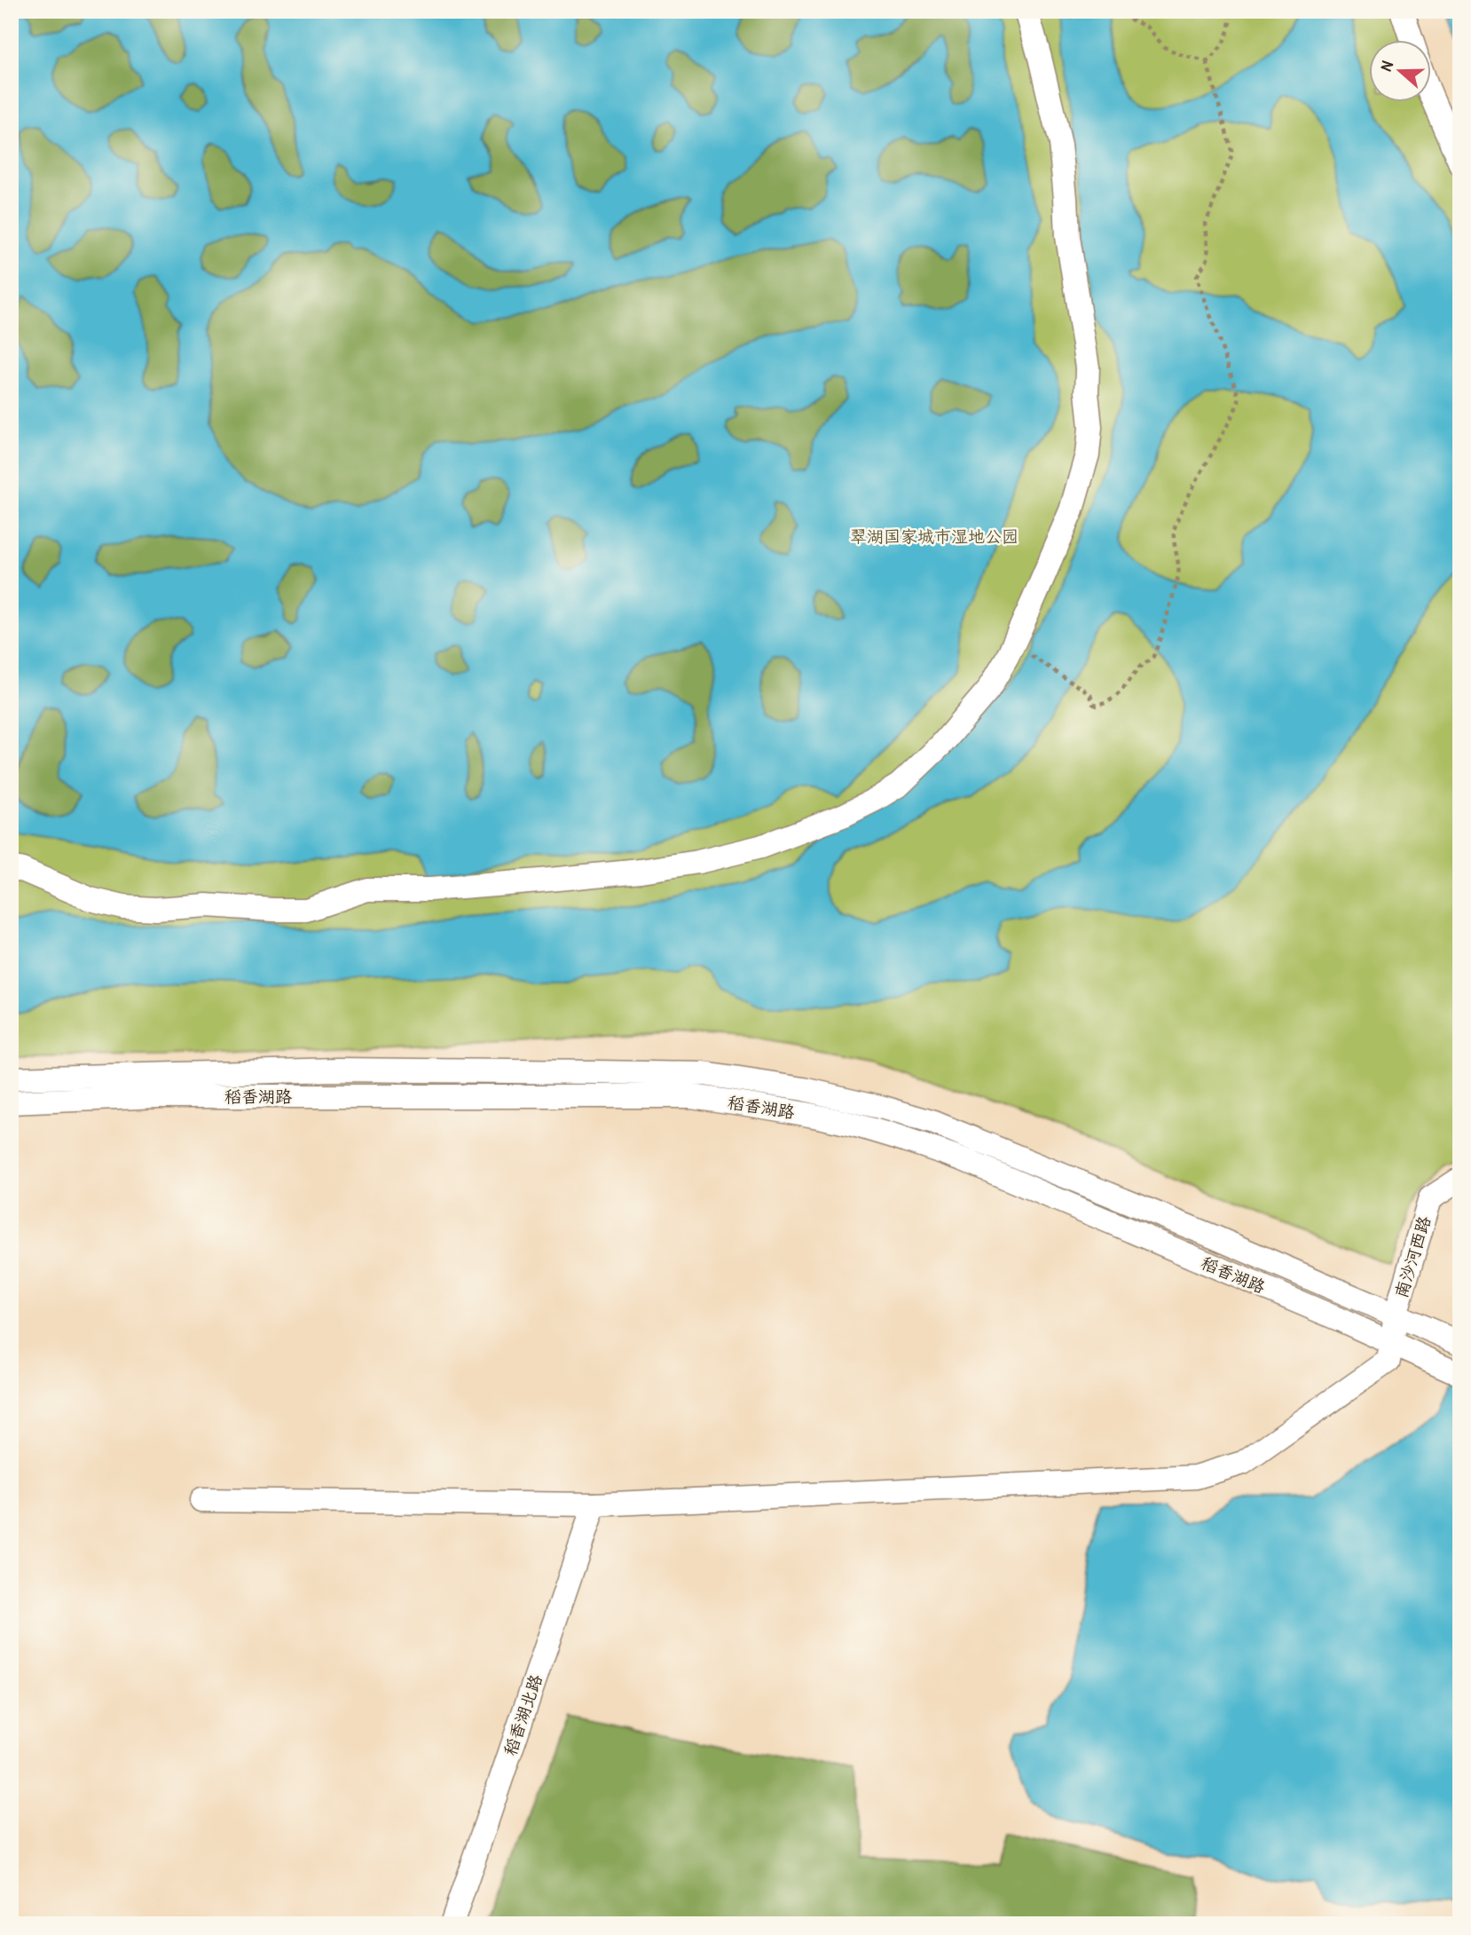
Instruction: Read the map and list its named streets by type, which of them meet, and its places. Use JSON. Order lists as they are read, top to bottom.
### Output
{
  "streets": {
    "street": ["稻香湖路", "南沙河西路", "稻香湖北路"]
  },
  "crossings": [
    ["稻香湖路", "南沙河西路"],
    ["南沙河西路", "稻香湖北路"]
  ],
  "parks": ["翠湖国家城市湿地公园"],
  "north": "left"
}
